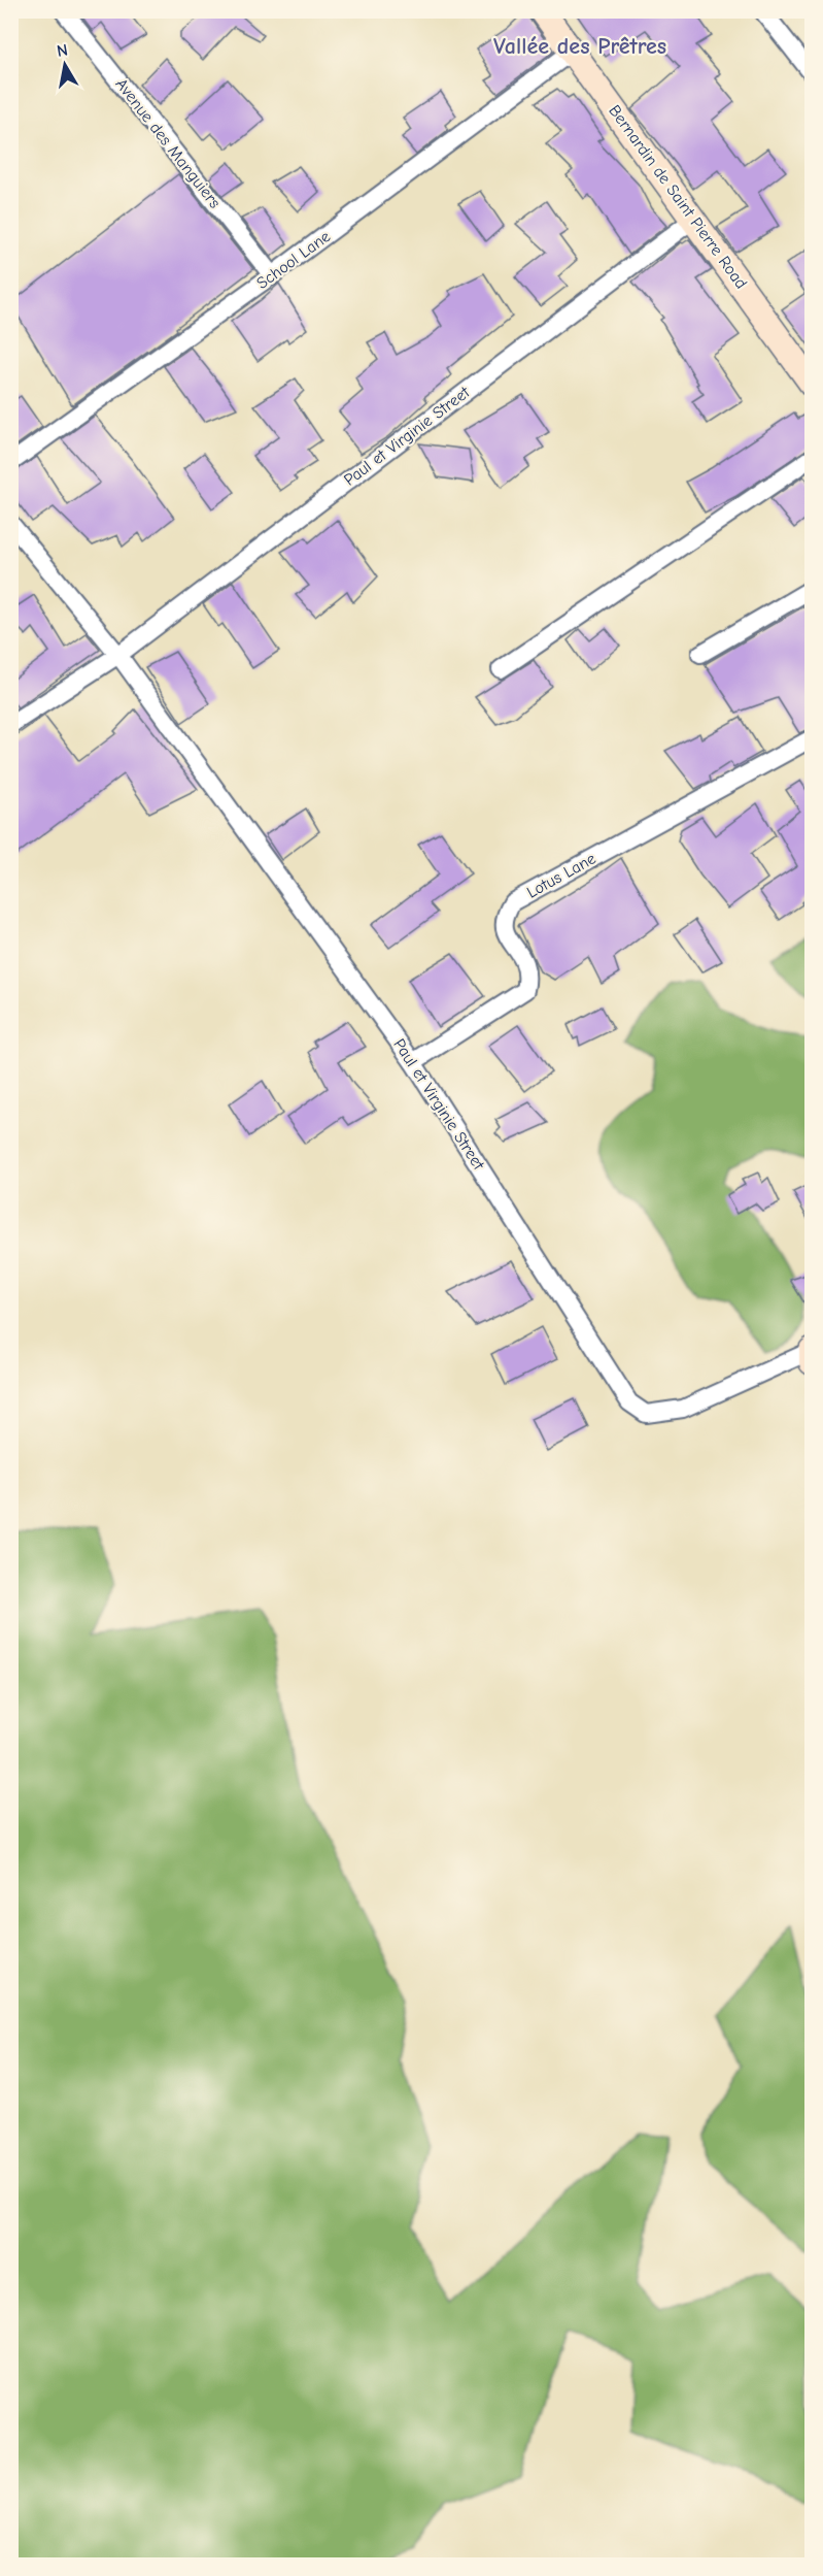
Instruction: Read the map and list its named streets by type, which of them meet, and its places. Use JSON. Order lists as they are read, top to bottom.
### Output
{
  "streets": {
    "main road": ["Bernardin de Saint Pierre Road"],
    "street": [
      "Avenue des Manguiers",
      "School Lane",
      "Paul et Virginie Street",
      "Lotus Lane"
    ]
  },
  "crossings": [
    ["Avenue des Manguiers", "School Lane"],
    ["Bernardin de Saint Pierre Road", "School Lane"],
    ["Bernardin de Saint Pierre Road", "Paul et Virginie Street"],
    ["Paul et Virginie Street", "Lotus Lane"]
  ],
  "districts": ["Vallée des Prêtres"],
  "north": "top"
}
